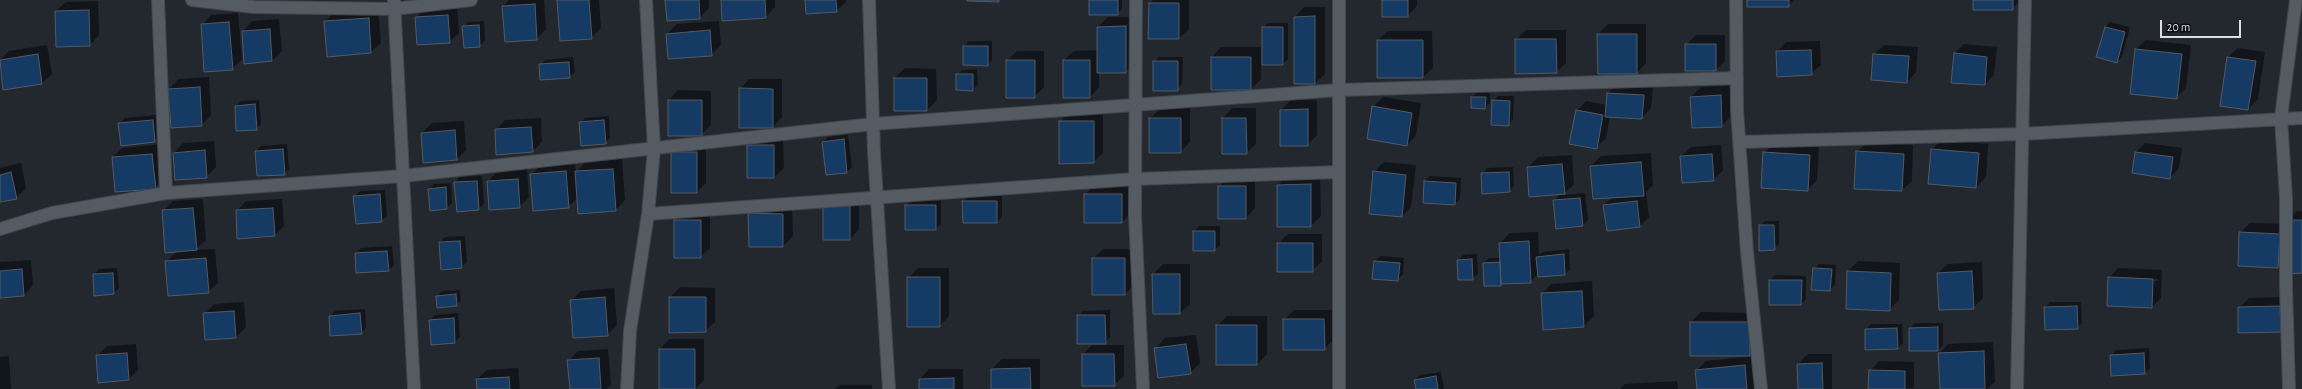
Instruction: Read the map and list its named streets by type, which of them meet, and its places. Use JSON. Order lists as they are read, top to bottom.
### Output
{
  "scale_bar": "20 m"
}
